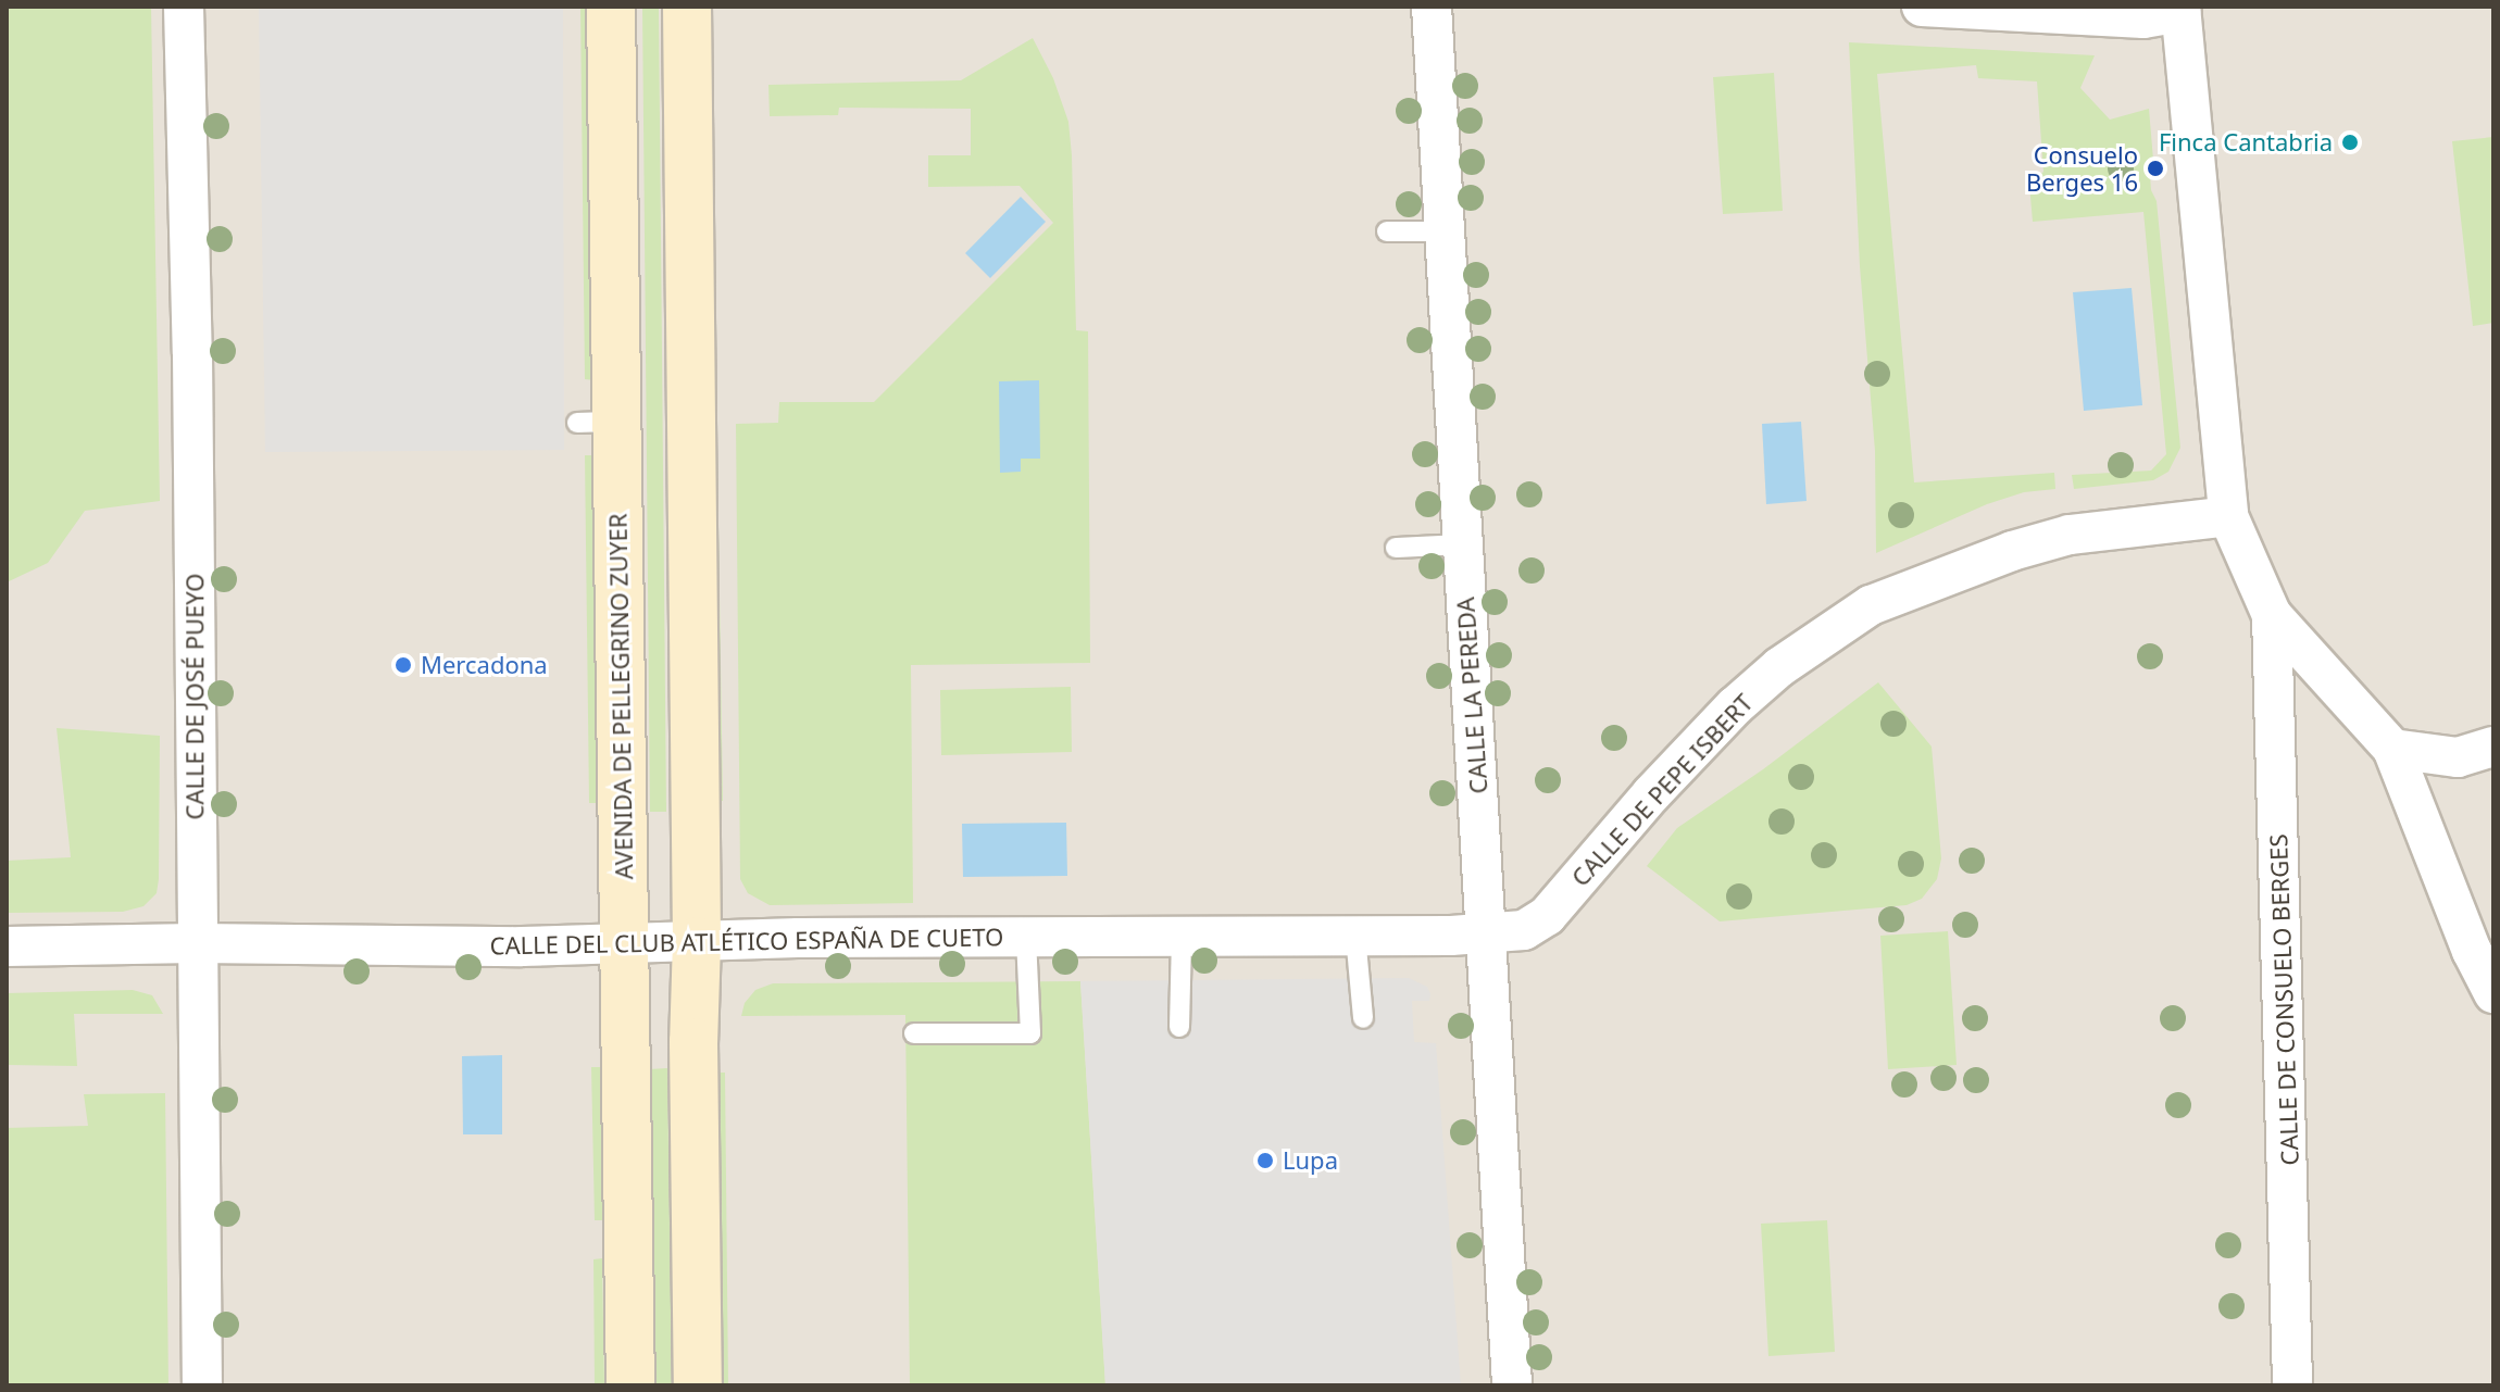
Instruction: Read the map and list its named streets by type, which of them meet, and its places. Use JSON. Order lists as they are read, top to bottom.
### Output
{
  "streets": {
    "main road": ["AVENIDA DE PELLEGRINO ZUYER"],
    "street": [
      "CALLE LA PEREDA",
      "CALLE DE JOSÉ PUEYO",
      "CALLE DE PEPE ISBERT",
      "CALLE DEL CLUB ATLÉTICO ESPAÑA DE CUETO",
      "CALLE DE CONSUELO BERGES"
    ]
  },
  "crossings": [
    ["CALLE LA PEREDA", "CALLE DE PEPE ISBERT"],
    ["CALLE LA PEREDA", "CALLE DEL CLUB ATLÉTICO ESPAÑA DE CUETO"],
    ["CALLE DE JOSÉ PUEYO", "CALLE DEL CLUB ATLÉTICO ESPAÑA DE CUETO"],
    ["AVENIDA DE PELLEGRINO ZUYER", "CALLE DEL CLUB ATLÉTICO ESPAÑA DE CUETO"],
    ["CALLE DE PEPE ISBERT", "CALLE DEL CLUB ATLÉTICO ESPAÑA DE CUETO"],
    ["CALLE DE PEPE ISBERT", "CALLE DE CONSUELO BERGES"]
  ],
  "places": [
    "Finca Cantabria",
    "Consuelo Berges 16",
    "Mercadona",
    "Lupa"
  ]
}
